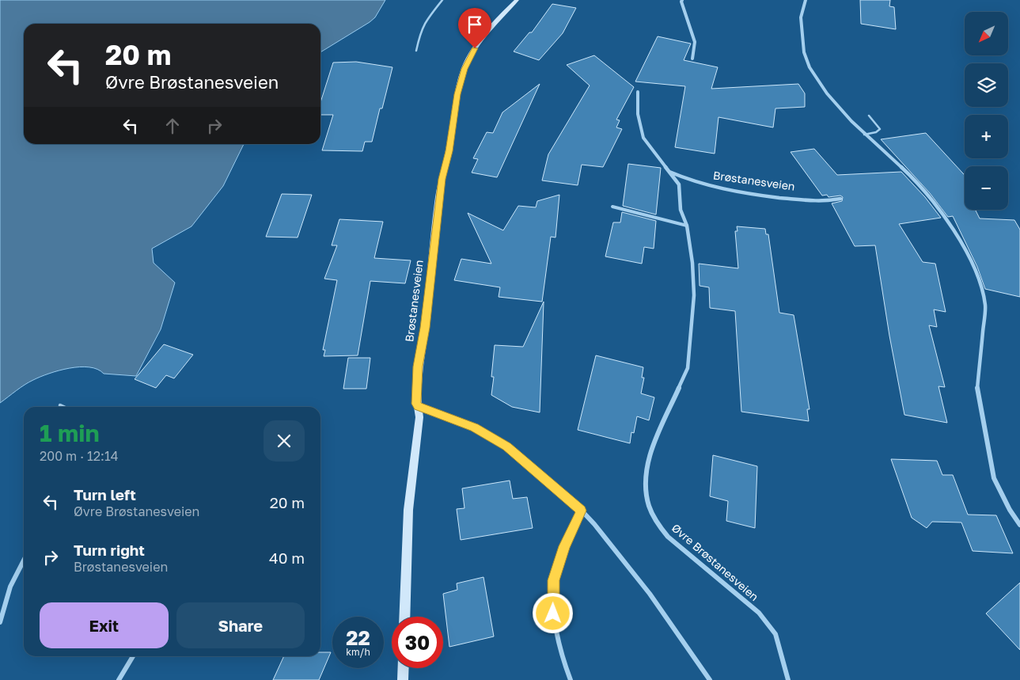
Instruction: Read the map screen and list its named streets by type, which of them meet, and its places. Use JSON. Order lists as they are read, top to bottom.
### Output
{
  "streets": {
    "street": ["Brøstanesveien", "Øvre Brøstanesveien"]
  },
  "crossings": [
    ["Brøstanesveien", "Øvre Brøstanesveien"]
  ],
  "north": "bottom left",
  "page": {
    "map_buttons": ["+", "−"],
    "turn": ["20 m", "Øvre Brøstanesveien"],
    "heading": ["1 min", "200 m · 12:14"],
    "list": [
      {
        "name": "Turn left",
        "note": "Øvre Brøstanesveien",
        "value": "20 m"
      },
      {
        "name": "Turn right",
        "note": "Brøstanesveien",
        "value": "40 m"
      }
    ],
    "buttons": ["Exit", "Share"],
    "speed": "22 km/h",
    "limit": "30"
  }
}
